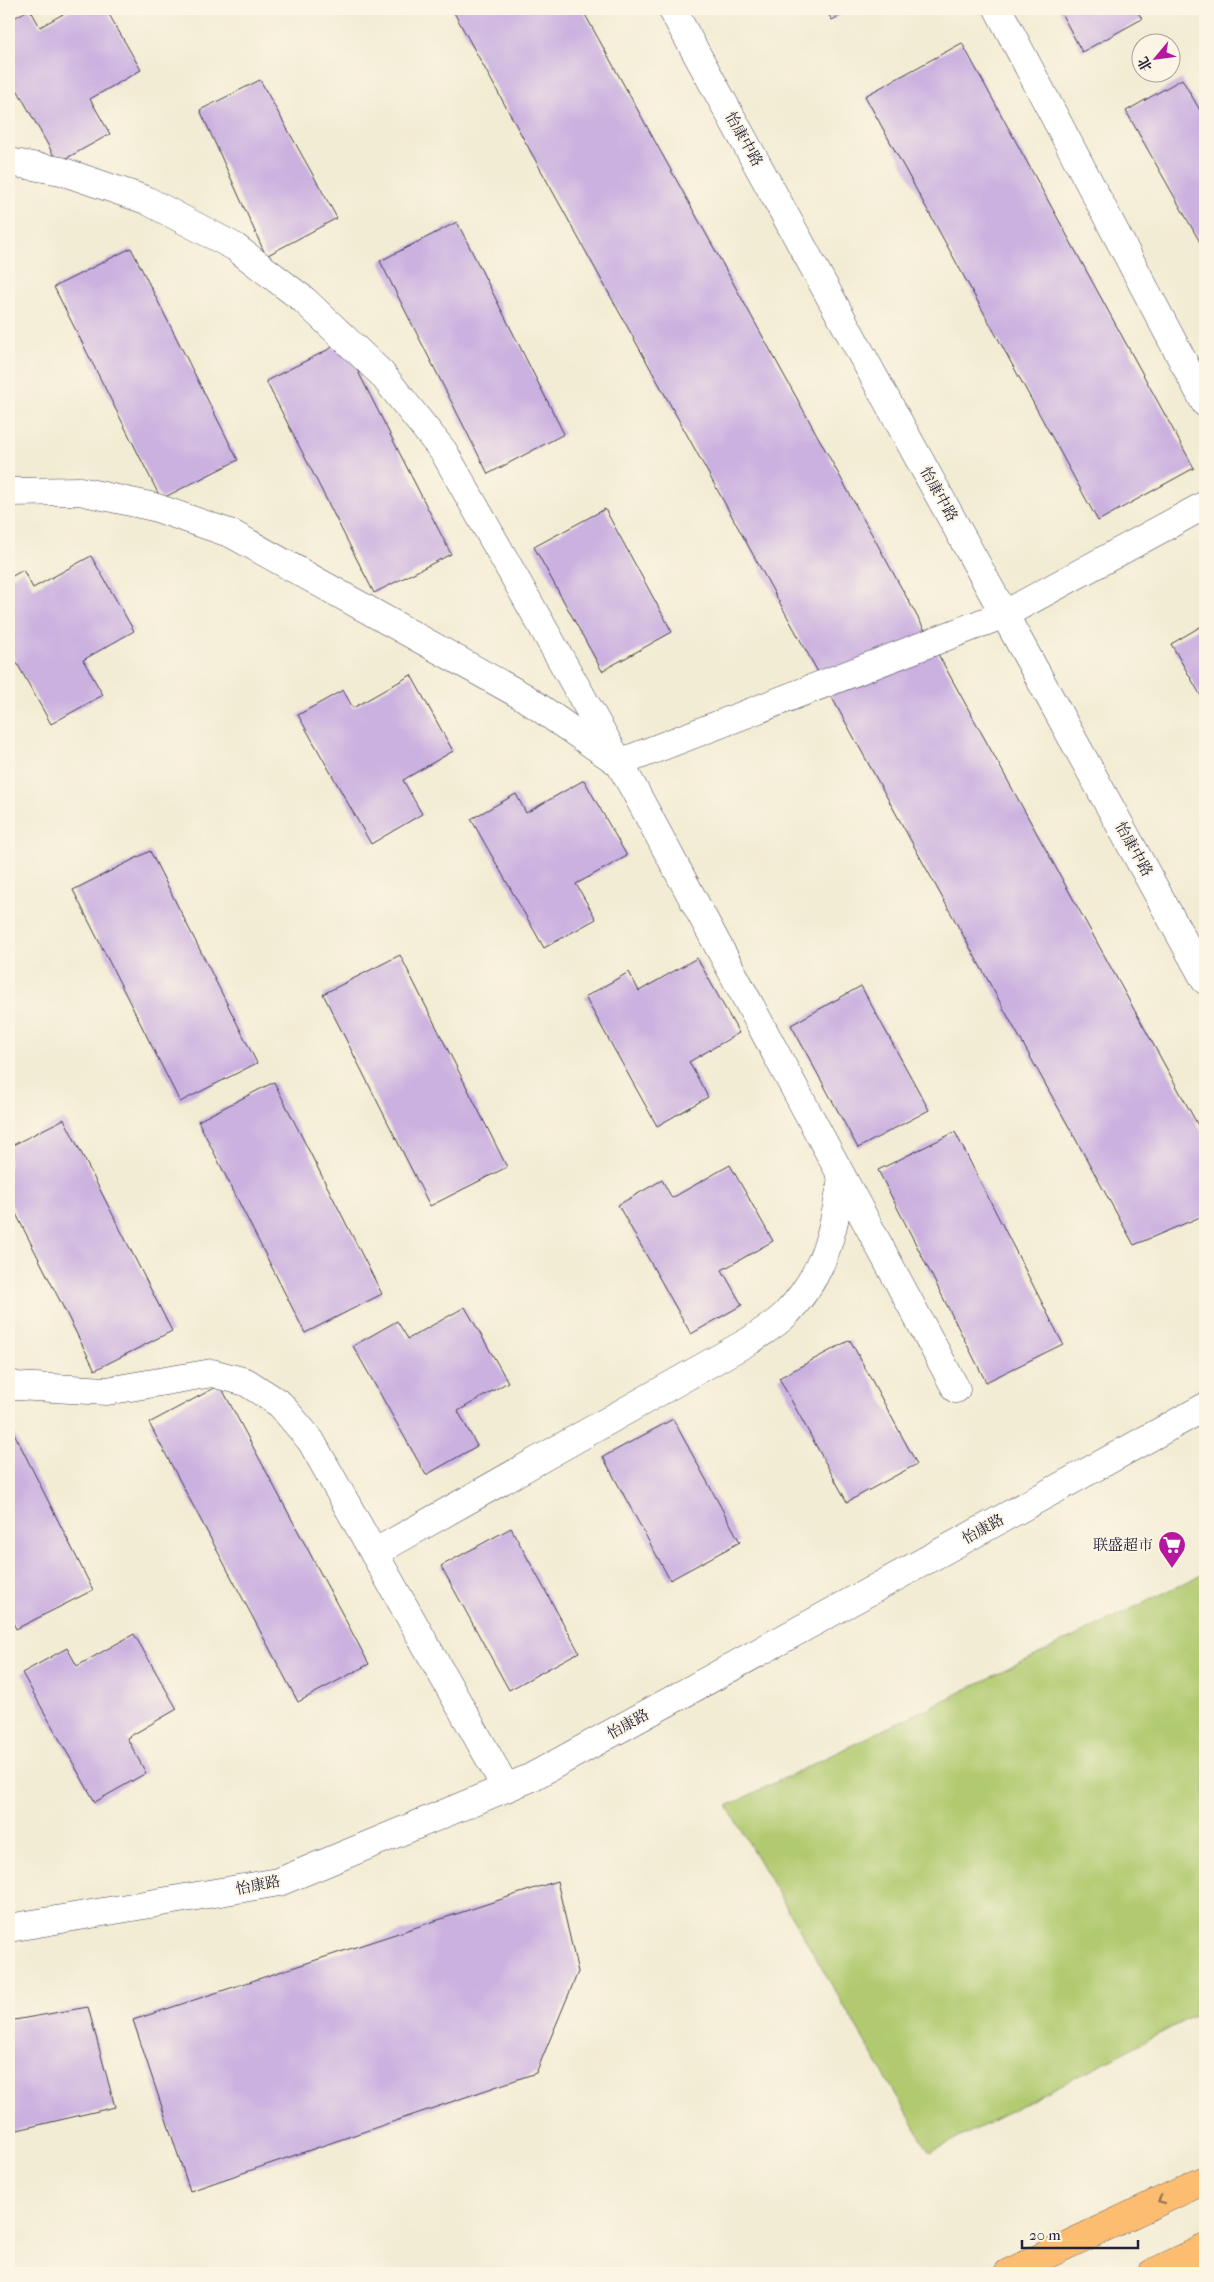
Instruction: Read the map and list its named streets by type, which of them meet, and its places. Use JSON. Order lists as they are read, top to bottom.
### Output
{
  "streets": {
    "street": ["怡康中路", "怡康路"]
  },
  "places": {
    "supermarket": ["联盛超市"]
  },
  "scale_bar": "20 m",
  "north": "bottom left"
}
